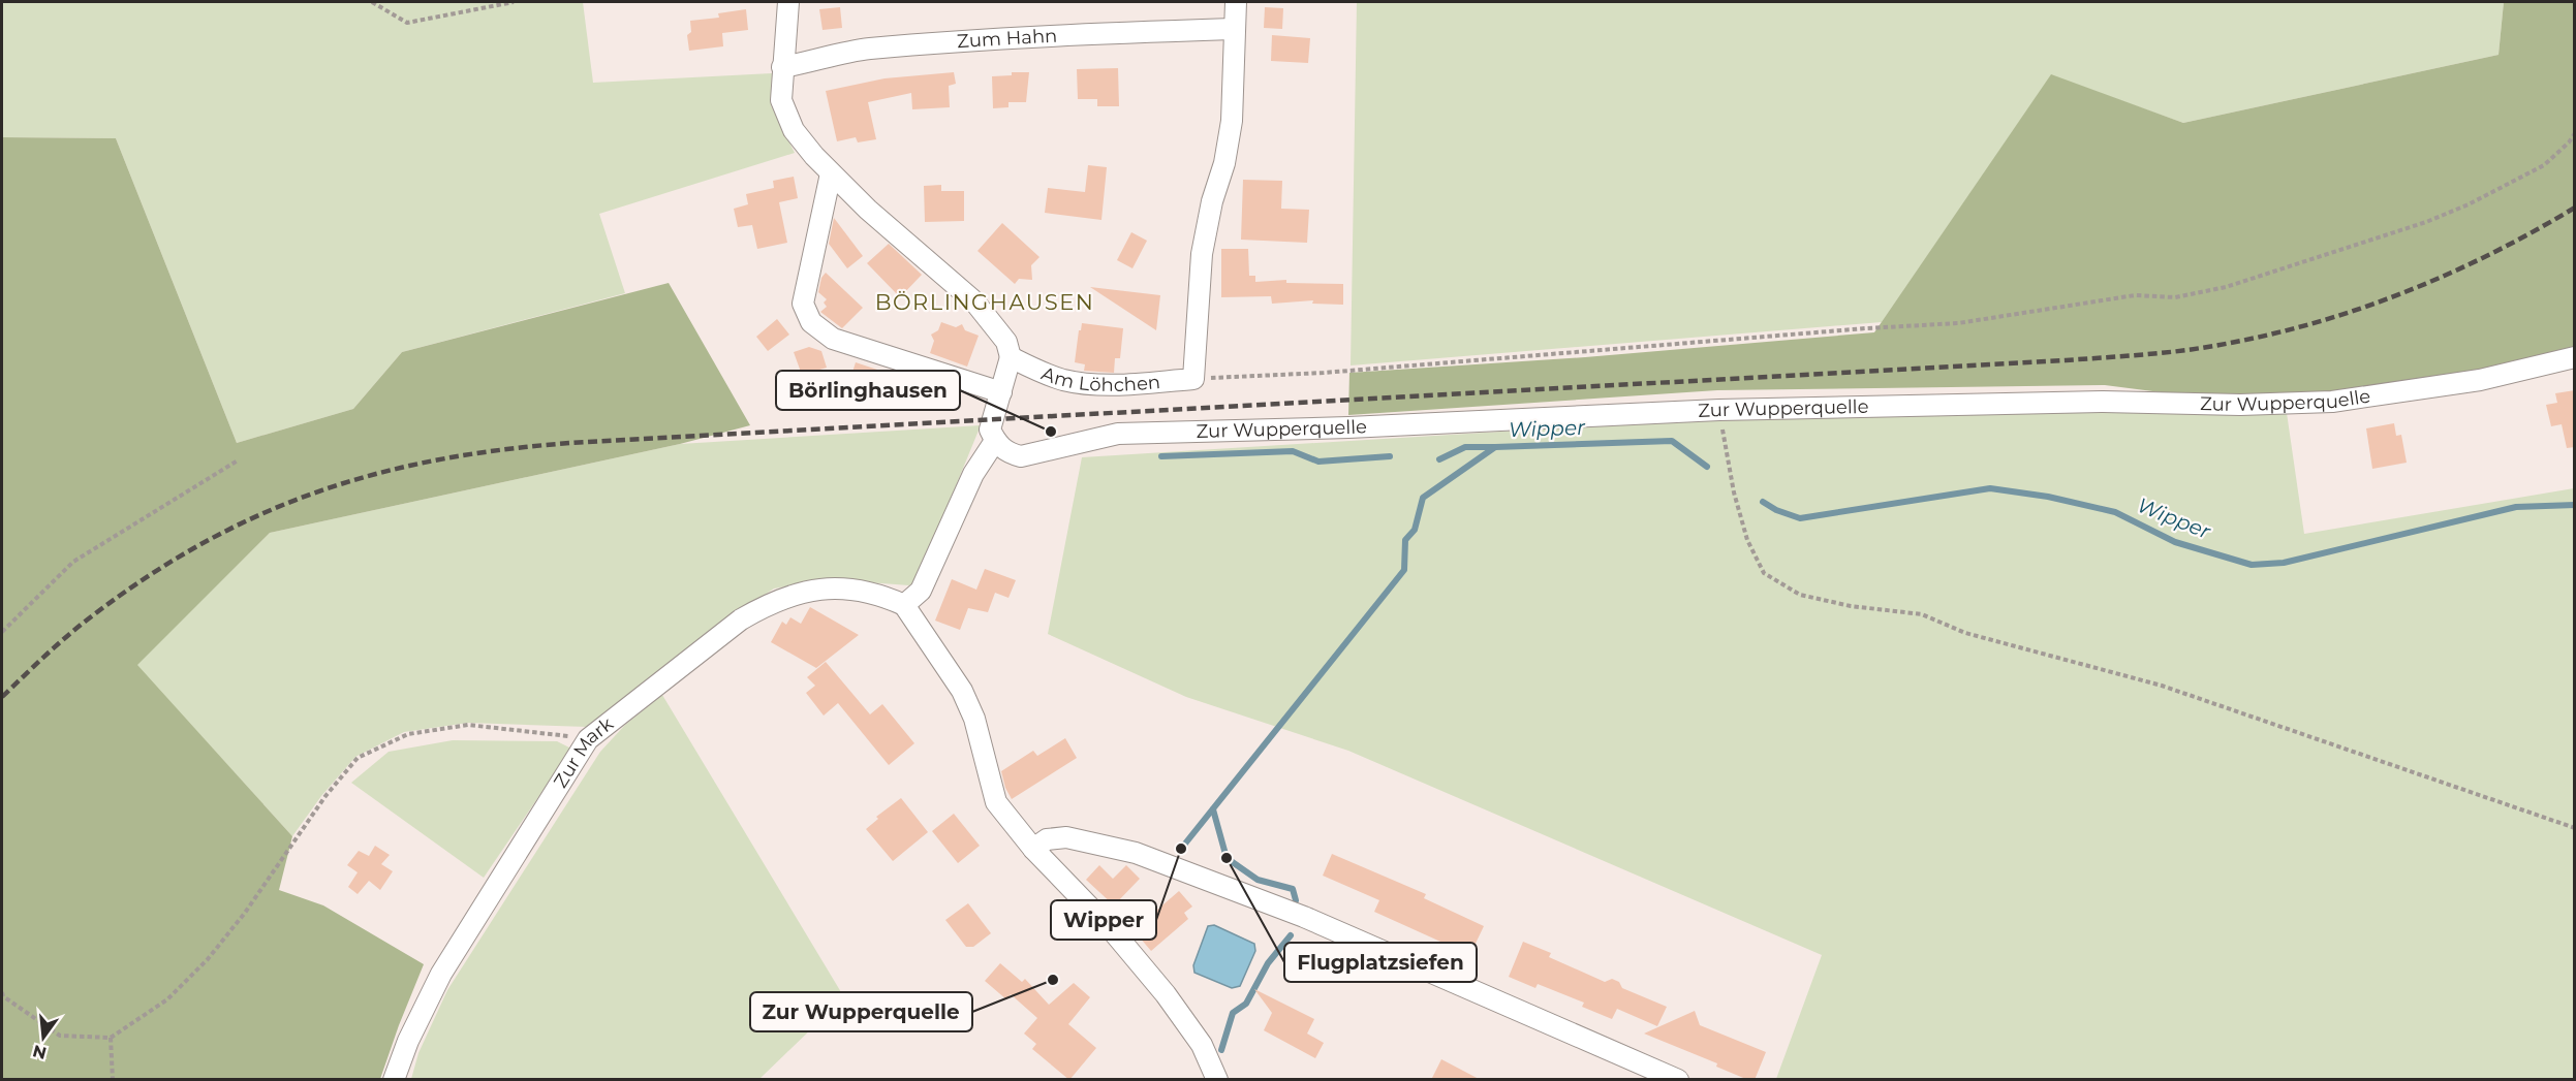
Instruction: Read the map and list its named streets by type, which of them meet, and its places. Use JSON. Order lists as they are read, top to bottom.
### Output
{
  "streets": {
    "street": [
      "Zum Hahn",
      "Am Löhchen",
      "Zur Wupperquelle",
      "Zur Mark"
    ]
  },
  "districts": ["BÖRLINGHAUSEN"],
  "water": ["Wipper"],
  "places": [
    "Börlinghausen",
    "Wipper",
    "Flugplatzsiefen",
    "Zur Wupperquelle"
  ],
  "north": "bottom"
}
